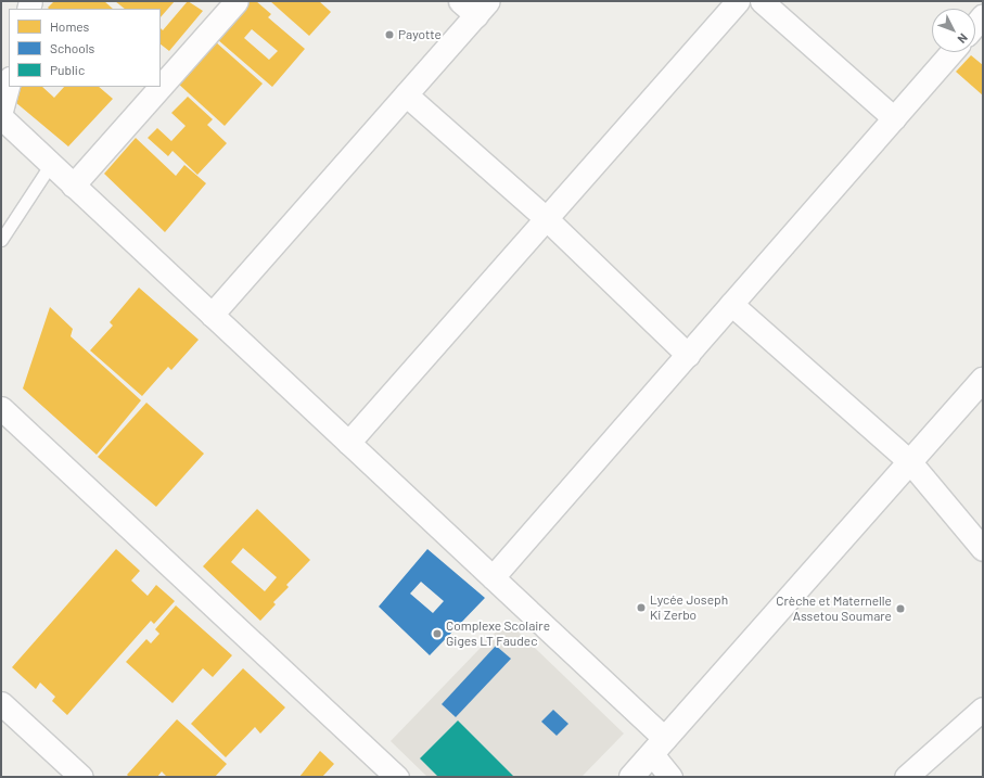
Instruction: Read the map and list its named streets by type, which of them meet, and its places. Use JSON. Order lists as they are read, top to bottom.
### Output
{
  "places": [
    "Payotte",
    "Lycée Joseph Ki Zerbo",
    "Crèche et Maternelle Assetou Soumare",
    "Complexe Scolaire Giges LT Faudec"
  ],
  "legend": ["Homes", "Schools", "Public"],
  "north": "bottom right"
}
